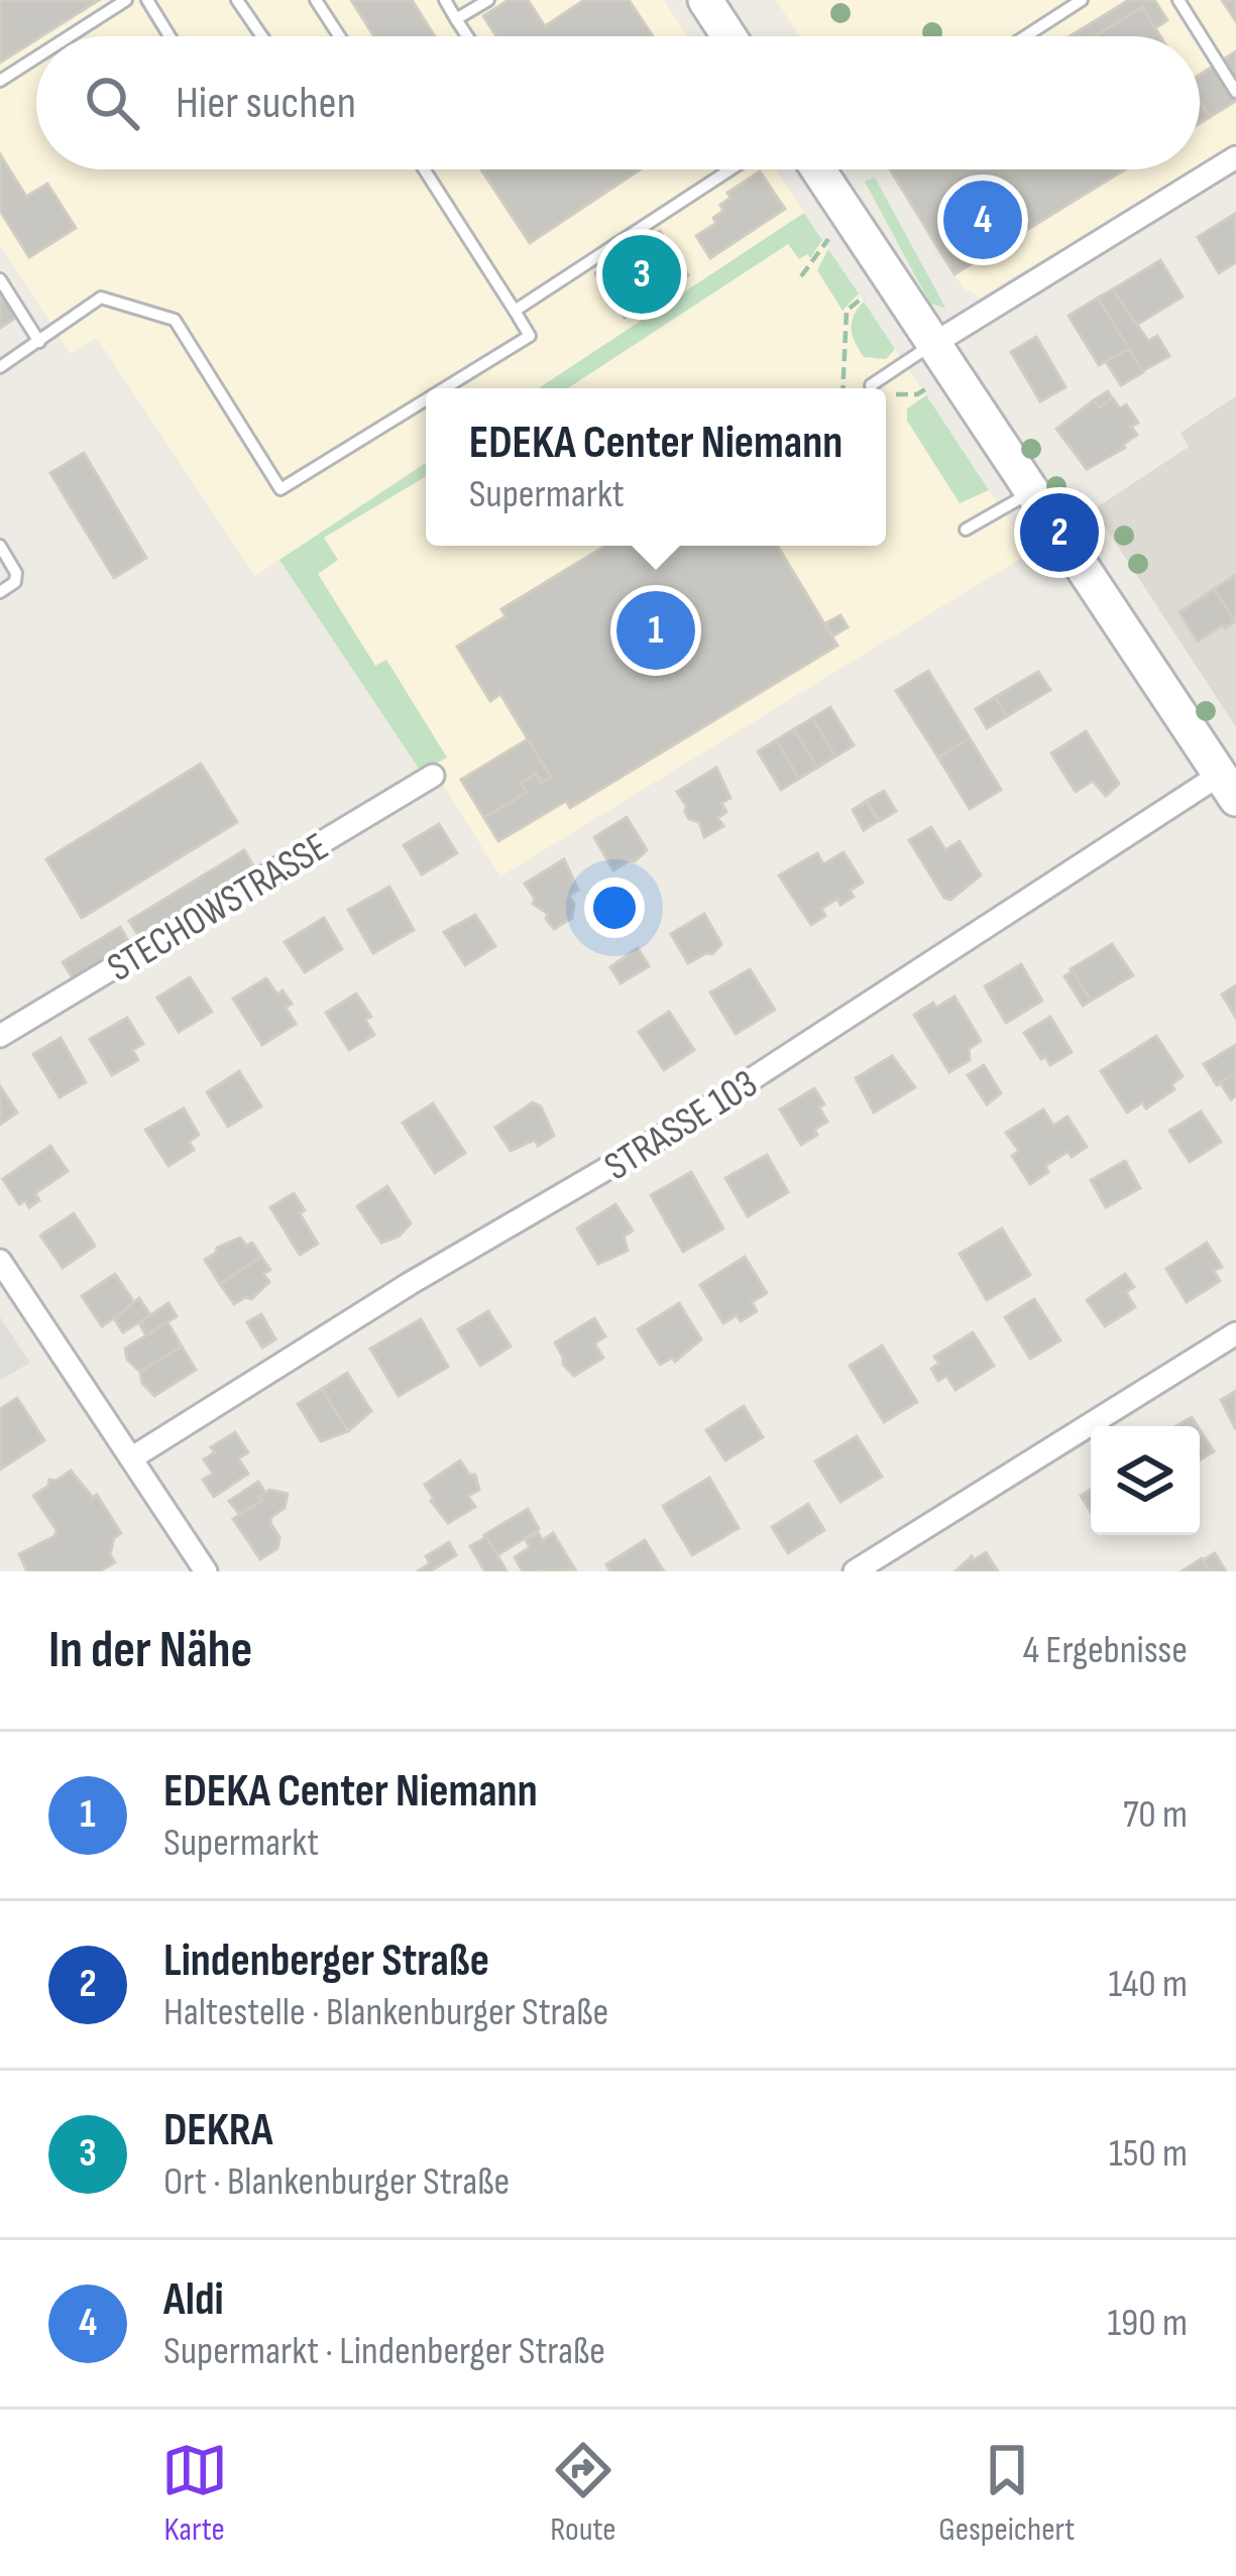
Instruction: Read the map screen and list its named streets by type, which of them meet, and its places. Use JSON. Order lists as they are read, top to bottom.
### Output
{
  "streets": {
    "street": ["STECHOWSTRASSE", "STRASSE 103"]
  },
  "page": {
    "search": "Hier suchen",
    "pins": [
      "4",
      "3",
      "2",
      "1"
    ],
    "popup": ["EDEKA Center Niemann", "Supermarkt"],
    "heading": ["In der Nähe", "4 Ergebnisse"],
    "list": [
      {
        "mark": "1",
        "name": "EDEKA Center Niemann",
        "note": "Supermarkt",
        "value": "70 m"
      },
      {
        "mark": "2",
        "name": "Lindenberger Straße",
        "note": "Haltestelle · Blankenburger Straße",
        "value": "140 m"
      },
      {
        "mark": "3",
        "name": "DEKRA",
        "note": "Ort · Blankenburger Straße",
        "value": "150 m"
      },
      {
        "mark": "4",
        "name": "Aldi",
        "note": "Supermarkt · Lindenberger Straße",
        "value": "190 m"
      }
    ],
    "nav": ["Karte", "Route", "Gespeichert"]
  }
}
